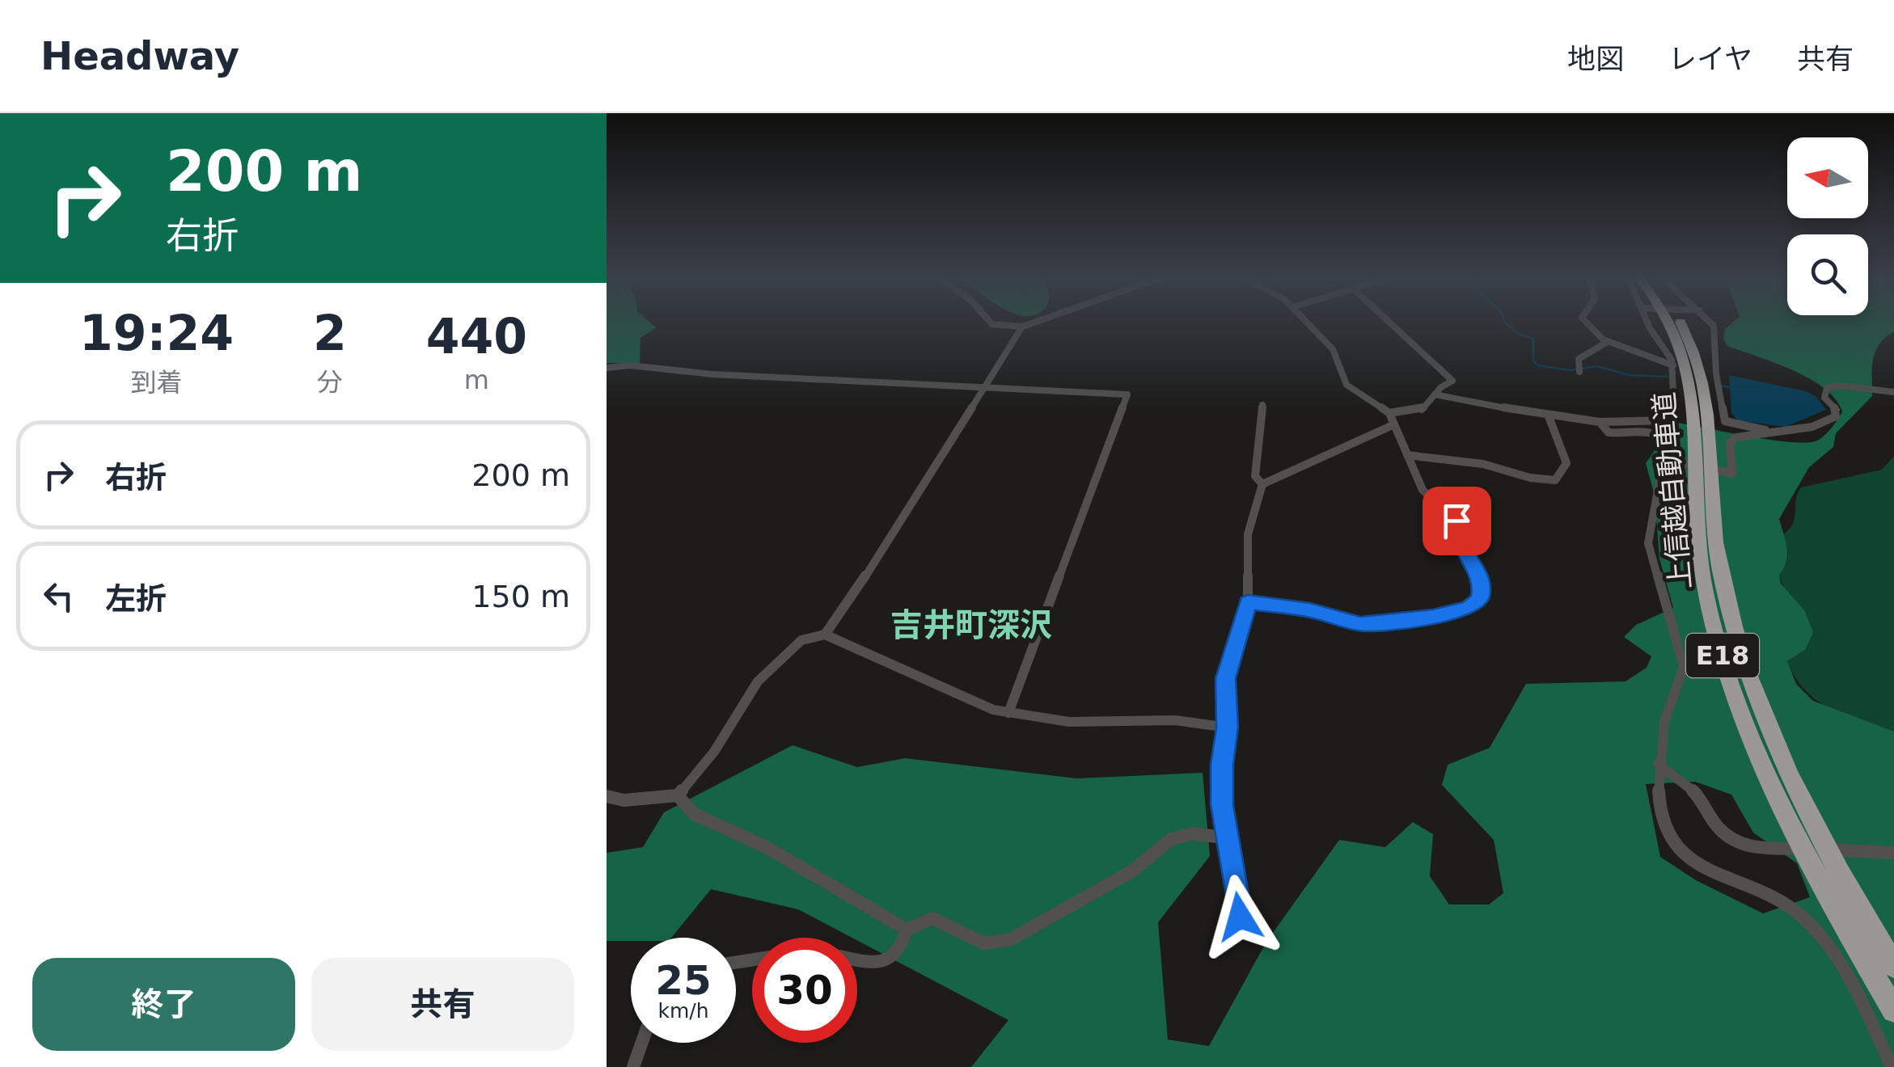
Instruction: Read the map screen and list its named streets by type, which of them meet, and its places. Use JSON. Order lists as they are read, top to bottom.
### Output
{
  "streets": {
    "highway": ["上信越自動車道", "E18"]
  },
  "districts": ["吉井町深沢"],
  "north": "left",
  "page": {
    "header": "Headway",
    "nav": ["地図", "レイヤ", "共有"],
    "turn": ["200 m", "右折"],
    "eta": [
      "19:24",
      "到着",
      "2",
      "分",
      "440",
      "m"
    ],
    "list": [
      {
        "name": "右折",
        "value": "200 m"
      },
      {
        "name": "左折",
        "value": "150 m"
      }
    ],
    "speed": "25 km/h",
    "limit": "30",
    "buttons": ["終了", "共有"]
  }
}
